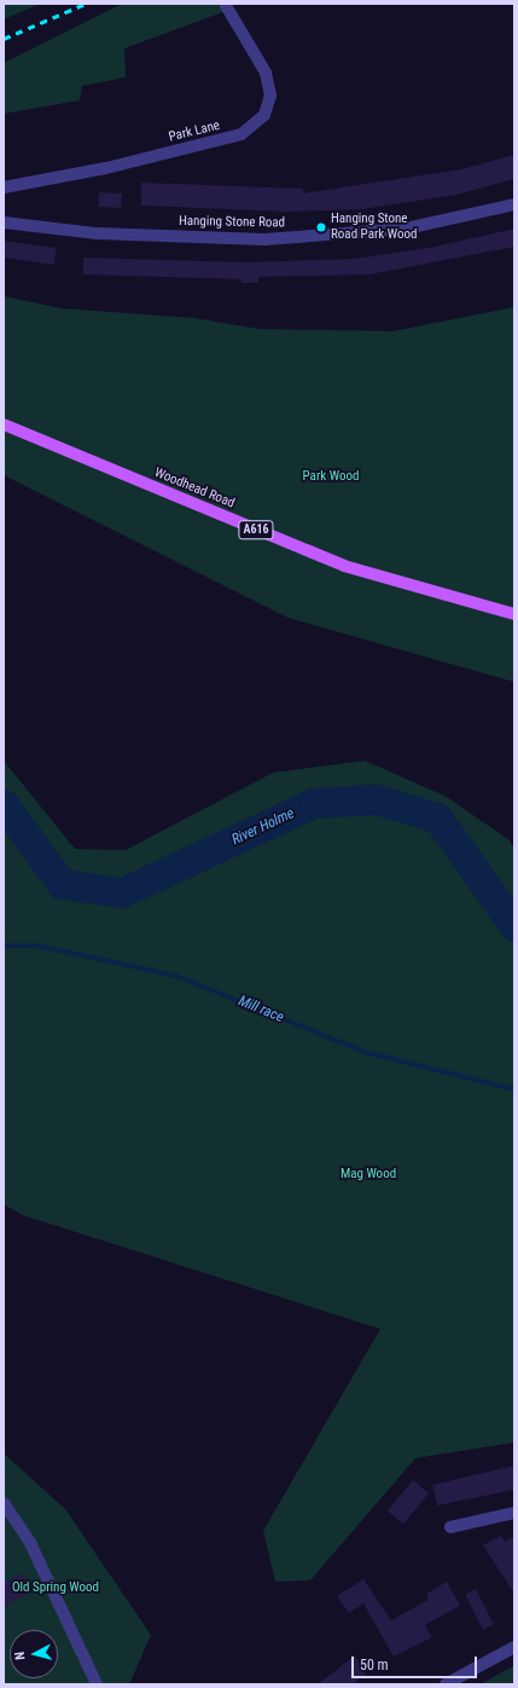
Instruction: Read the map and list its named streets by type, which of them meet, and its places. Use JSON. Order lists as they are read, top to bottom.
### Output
{
  "streets": {
    "main road": ["Woodhead Road", "A616"],
    "street": ["Park Lane", "Hanging Stone Road"]
  },
  "water": ["River Holme", "Mill race"],
  "parks": ["Park Wood", "Mag Wood", "Old Spring Wood"],
  "places": ["Hanging Stone Road Park Wood"],
  "scale_bar": "50 m",
  "north": "left"
}
